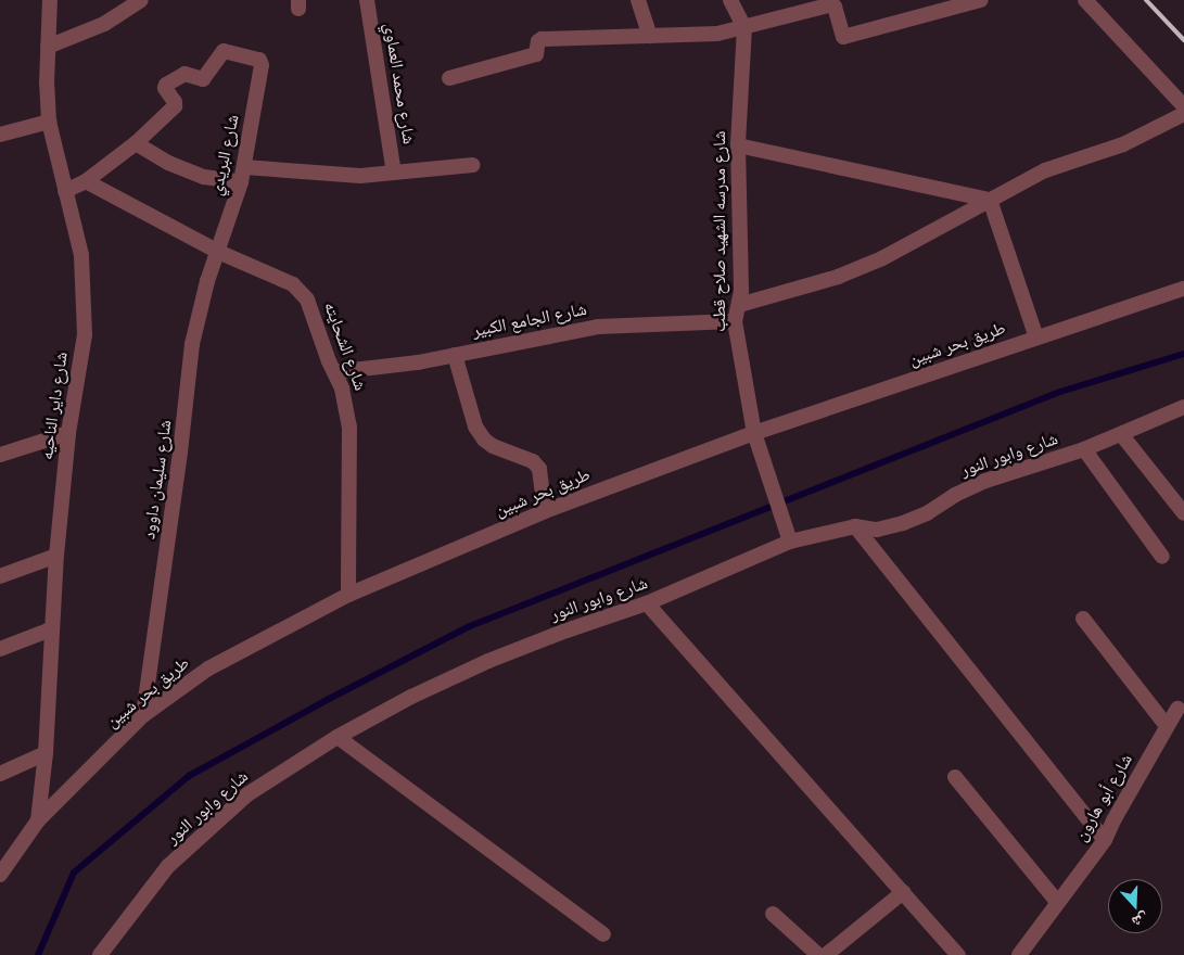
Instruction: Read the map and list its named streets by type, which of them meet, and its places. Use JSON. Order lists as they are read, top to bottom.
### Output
{
  "streets": {
    "street": [
      "شارع محمد العماوي",
      "شارع البريدي",
      "شارع مدرسه الشهيد صلاح قطب",
      "شارع الجامع الكبير",
      "طريق بحر شبين",
      "شارع الشحايته",
      "شارع داير الناحيه",
      "شارع وابور النور",
      "شارع سليمان داوود",
      "شارع أبو هارون"
    ]
  },
  "crossings": [
    ["شارع البريدي", "شارع الشحايته"],
    ["شارع البريدي", "شارع سليمان داوود"],
    ["شارع مدرسه الشهيد صلاح قطب", "شارع الجامع الكبير"],
    ["شارع مدرسه الشهيد صلاح قطب", "طريق بحر شبين"],
    ["شارع مدرسه الشهيد صلاح قطب", "شارع وابور النور"],
    ["شارع الجامع الكبير", "شارع الشحايته"],
    ["طريق بحر شبين", "شارع الشحايته"],
    ["طريق بحر شبين", "شارع داير الناحيه"],
    ["طريق بحر شبين", "شارع سليمان داوود"],
    ["شارع الشحايته", "شارع سليمان داوود"]
  ],
  "north": "bottom"
}
